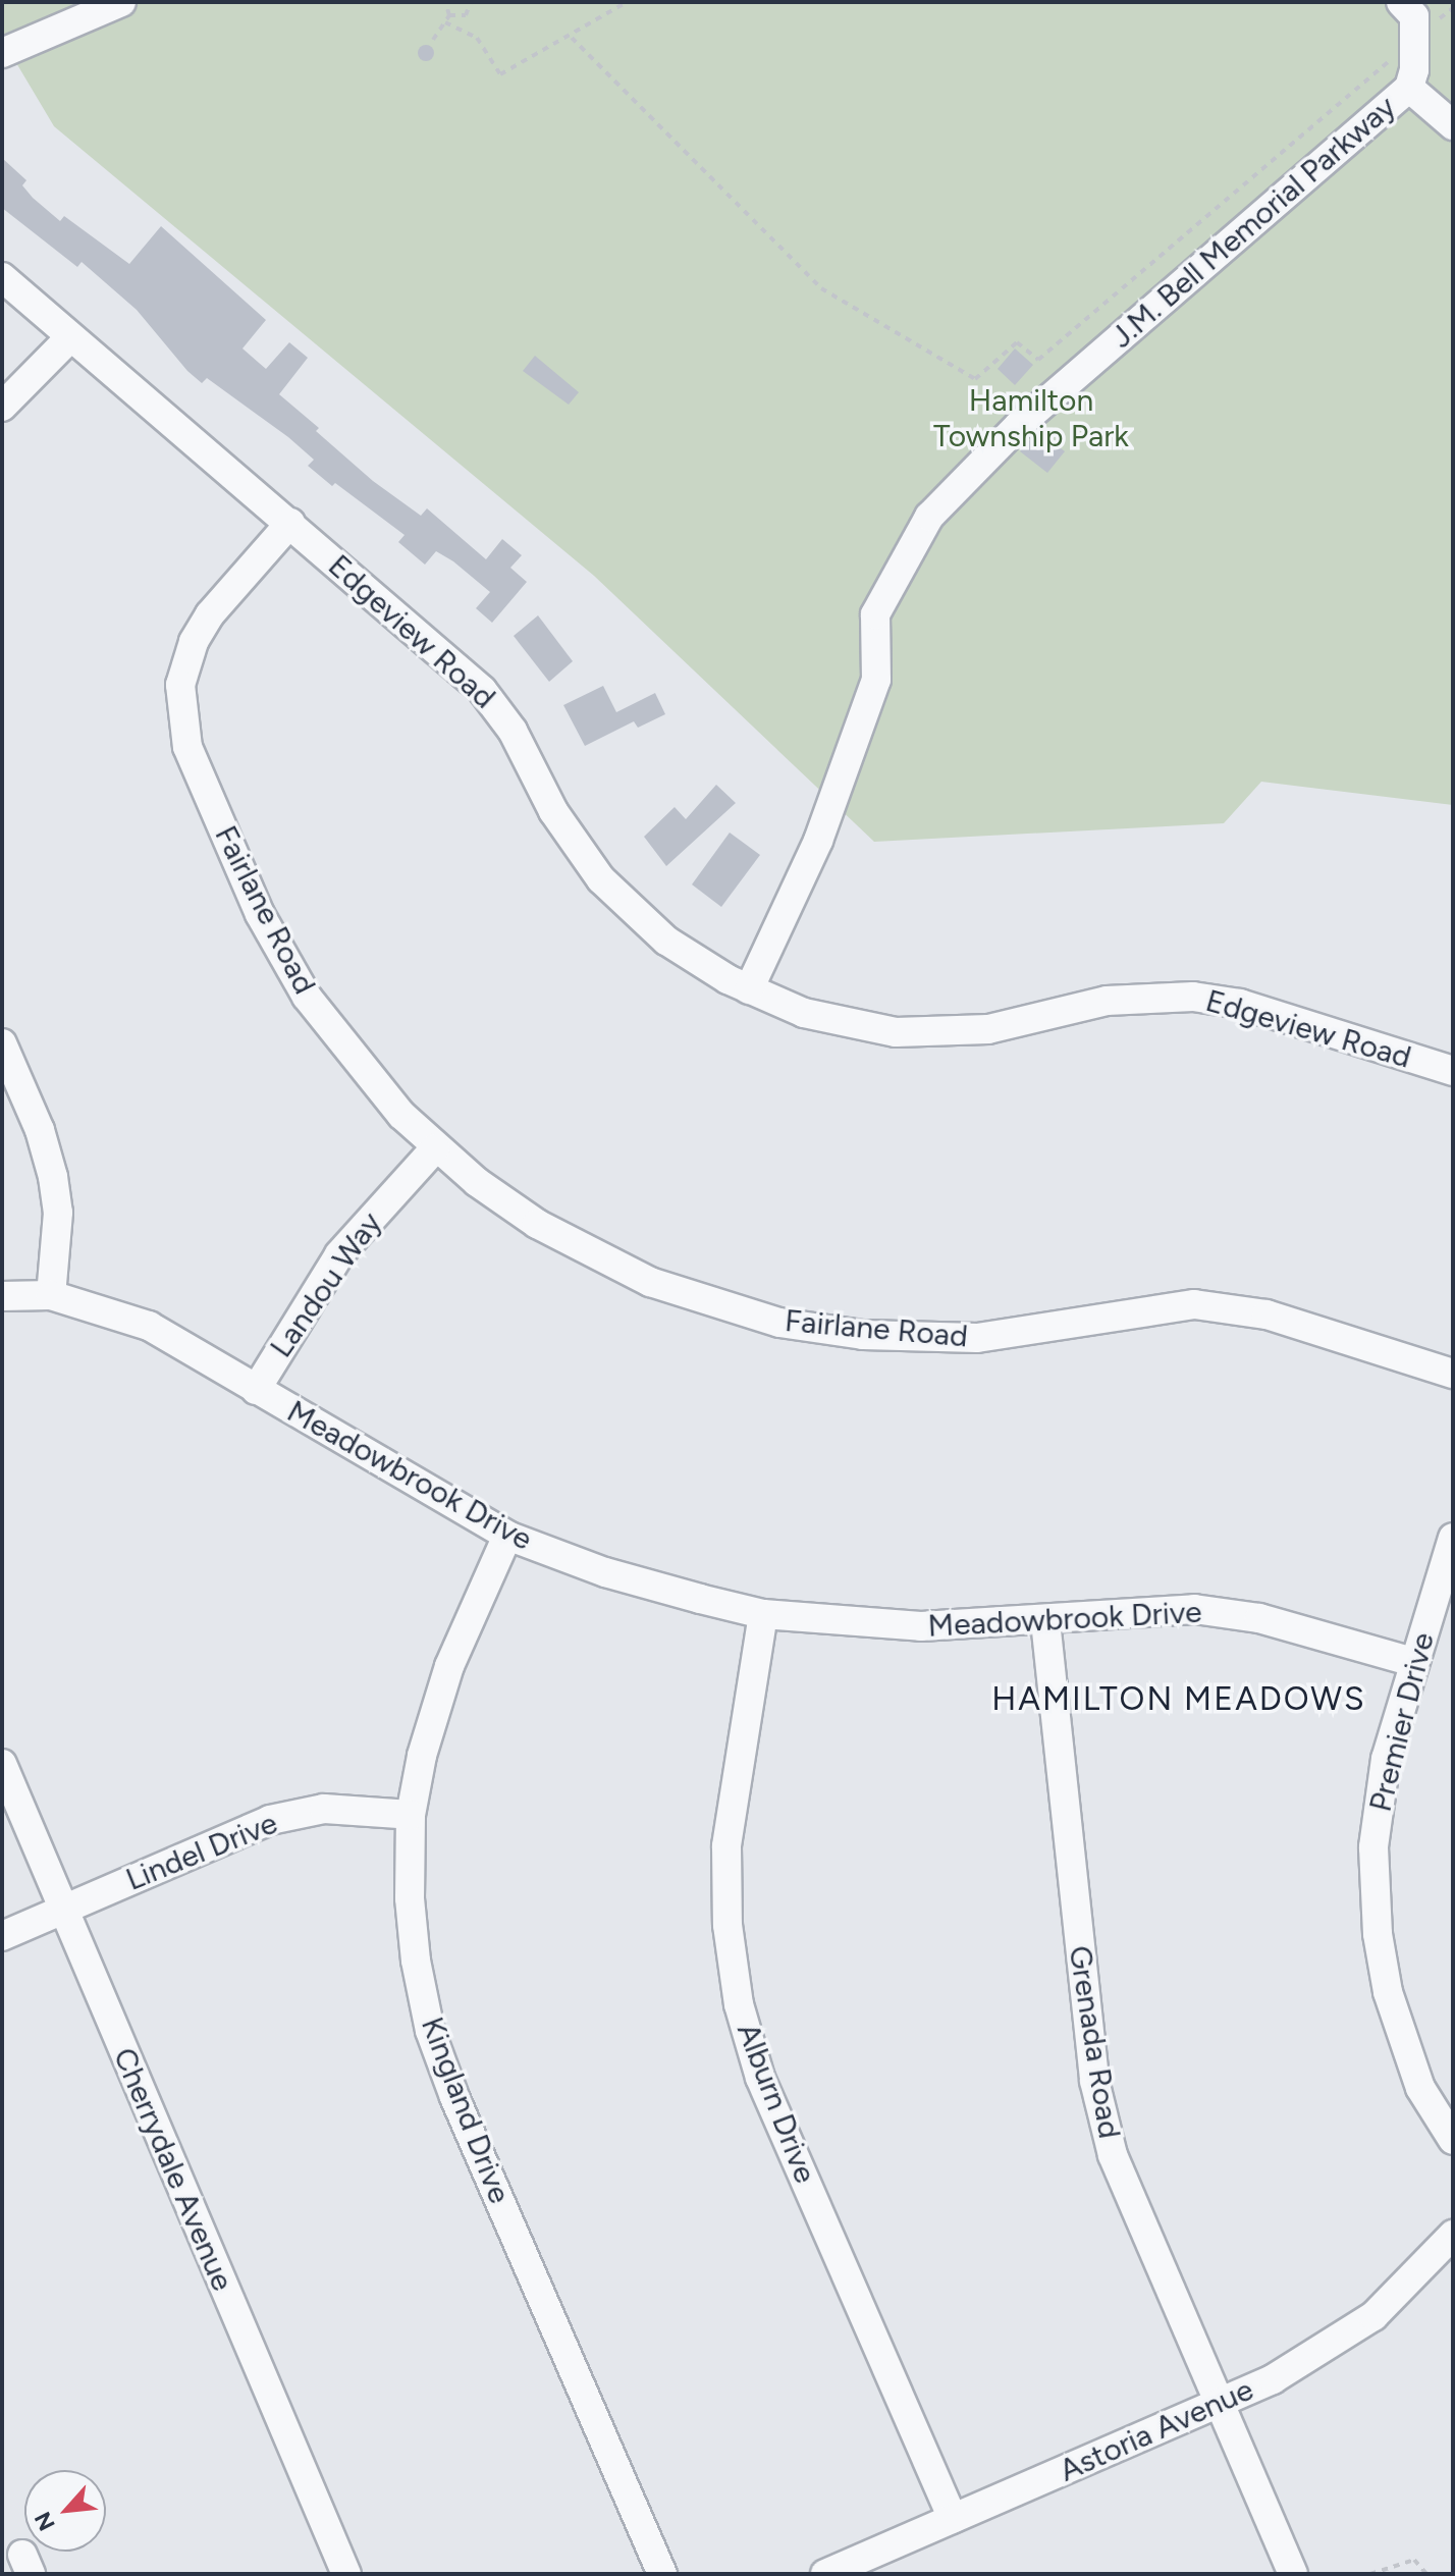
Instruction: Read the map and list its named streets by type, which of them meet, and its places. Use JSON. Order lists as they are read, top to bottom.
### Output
{
  "streets": {
    "street": [
      "J.M. Bell Memorial Parkway",
      "Edgeview Road",
      "Fairlane Road",
      "Landou Way",
      "Meadowbrook Drive",
      "Premier Drive",
      "Lindel Drive",
      "Grenada Road",
      "Alburn Drive",
      "Kingland Drive",
      "Cherrydale Avenue",
      "Astoria Avenue"
    ]
  },
  "crossings": [
    ["J.M. Bell Memorial Parkway", "Edgeview Road"],
    ["Edgeview Road", "Fairlane Road"],
    ["Fairlane Road", "Landou Way"],
    ["Landou Way", "Meadowbrook Drive"],
    ["Meadowbrook Drive", "Premier Drive"],
    ["Meadowbrook Drive", "Grenada Road"],
    ["Meadowbrook Drive", "Alburn Drive"],
    ["Meadowbrook Drive", "Kingland Drive"],
    ["Lindel Drive", "Kingland Drive"],
    ["Lindel Drive", "Cherrydale Avenue"],
    ["Grenada Road", "Astoria Avenue"],
    ["Alburn Drive", "Astoria Avenue"]
  ],
  "districts": ["HAMILTON MEADOWS"],
  "parks": ["Hamilton Township Park"],
  "north": "bottom left"
}
